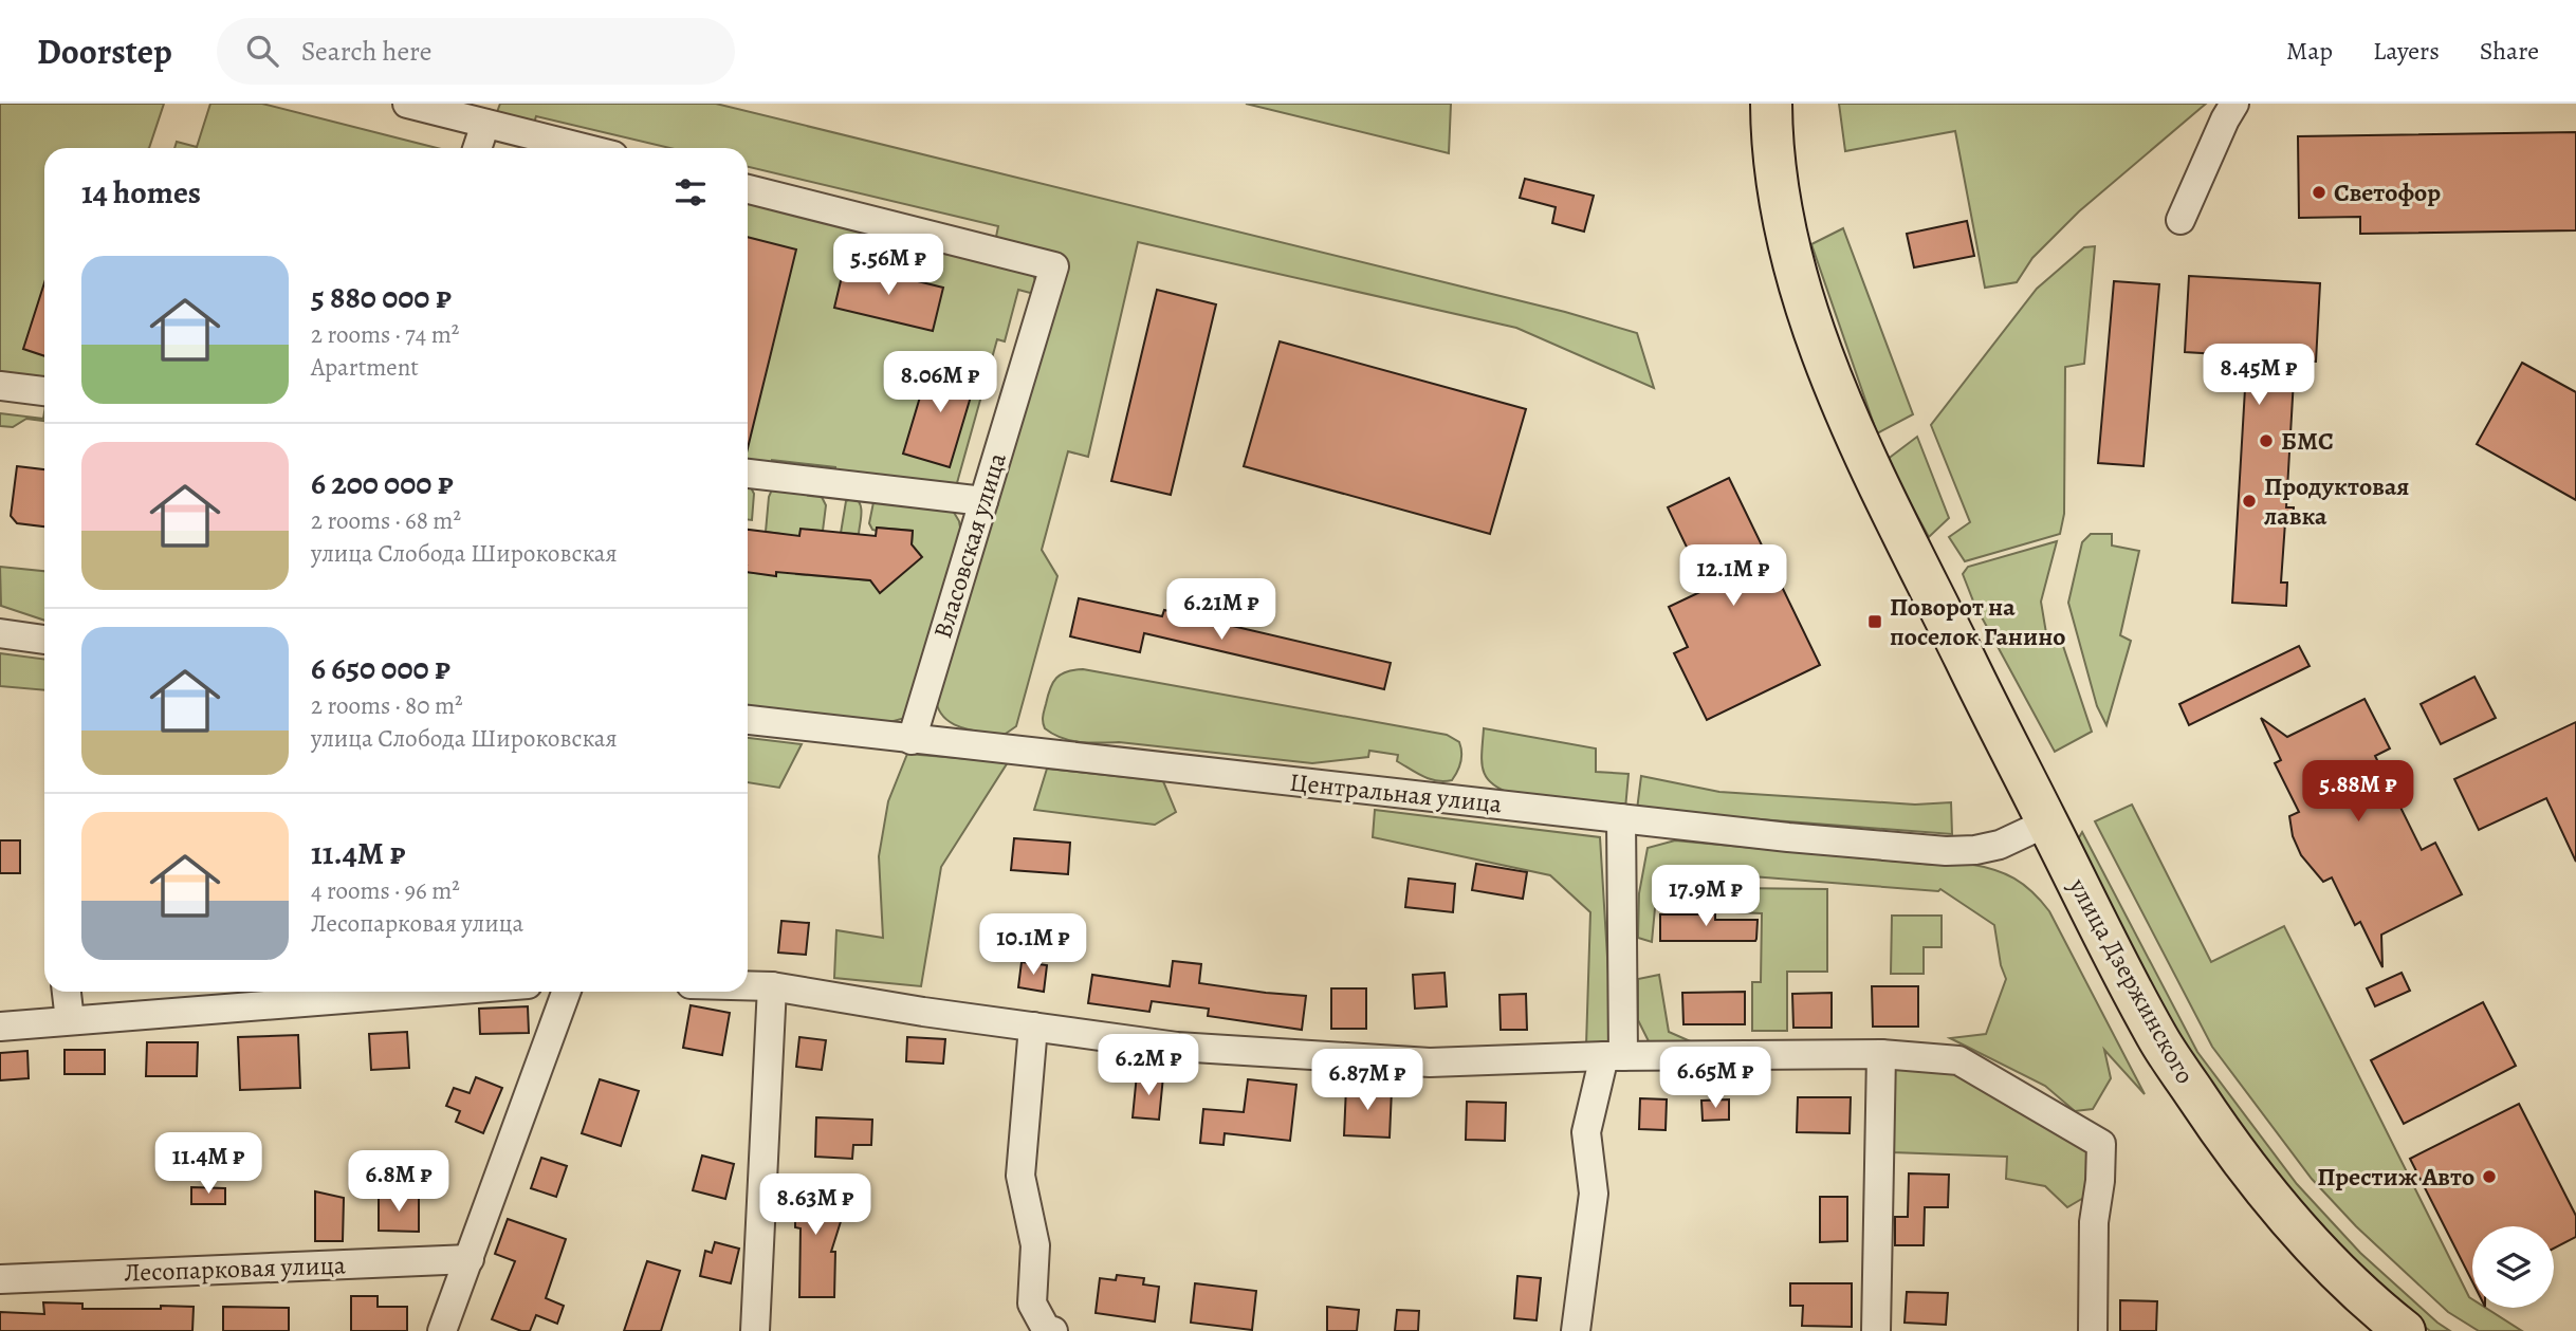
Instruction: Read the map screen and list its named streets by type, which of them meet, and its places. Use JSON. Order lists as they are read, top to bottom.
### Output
{
  "streets": {
    "highway": ["улица Дзержинского"],
    "street": ["Власовская улица", "Центральная улица", "Лесопарковая улица"]
  },
  "crossings": [
    ["Власовская улица", "Центральная улица"],
    ["Центральная улица", "улица Дзержинского"]
  ],
  "places": {
    "other": [
      "Светофор",
      "БМС",
      "Продуктовая лавка",
      "Престиж Авто"
    ],
    "transit": ["Поворот на поселок Ганино"]
  },
  "page": {
    "header": "Doorstep",
    "search": "Search here",
    "nav": ["Map", "Layers", "Share"],
    "heading": "14 homes",
    "price": [
      "5.56M ₽",
      "8.45M ₽",
      "8.06M ₽",
      "12.1M ₽",
      "6.21M ₽",
      "5.88M ₽",
      "17.9M ₽",
      "10.1M ₽",
      "6.2M ₽",
      "6.65M ₽",
      "6.87M ₽",
      "11.4M ₽",
      "6.8M ₽",
      "8.63M ₽"
    ],
    "list": [
      {
        "name": "5 880 000 ₽",
        "note": "2 rooms · 74 m² · Apartment"
      },
      {
        "name": "6 200 000 ₽",
        "note": "2 rooms · 68 m² · улица Слобода Широковская"
      },
      {
        "name": "6 650 000 ₽",
        "note": "2 rooms · 80 m² · улица Слобода Широковская"
      },
      {
        "name": "11.4M ₽",
        "note": "4 rooms · 96 m² · Лесопарковая улица"
      }
    ]
  }
}
